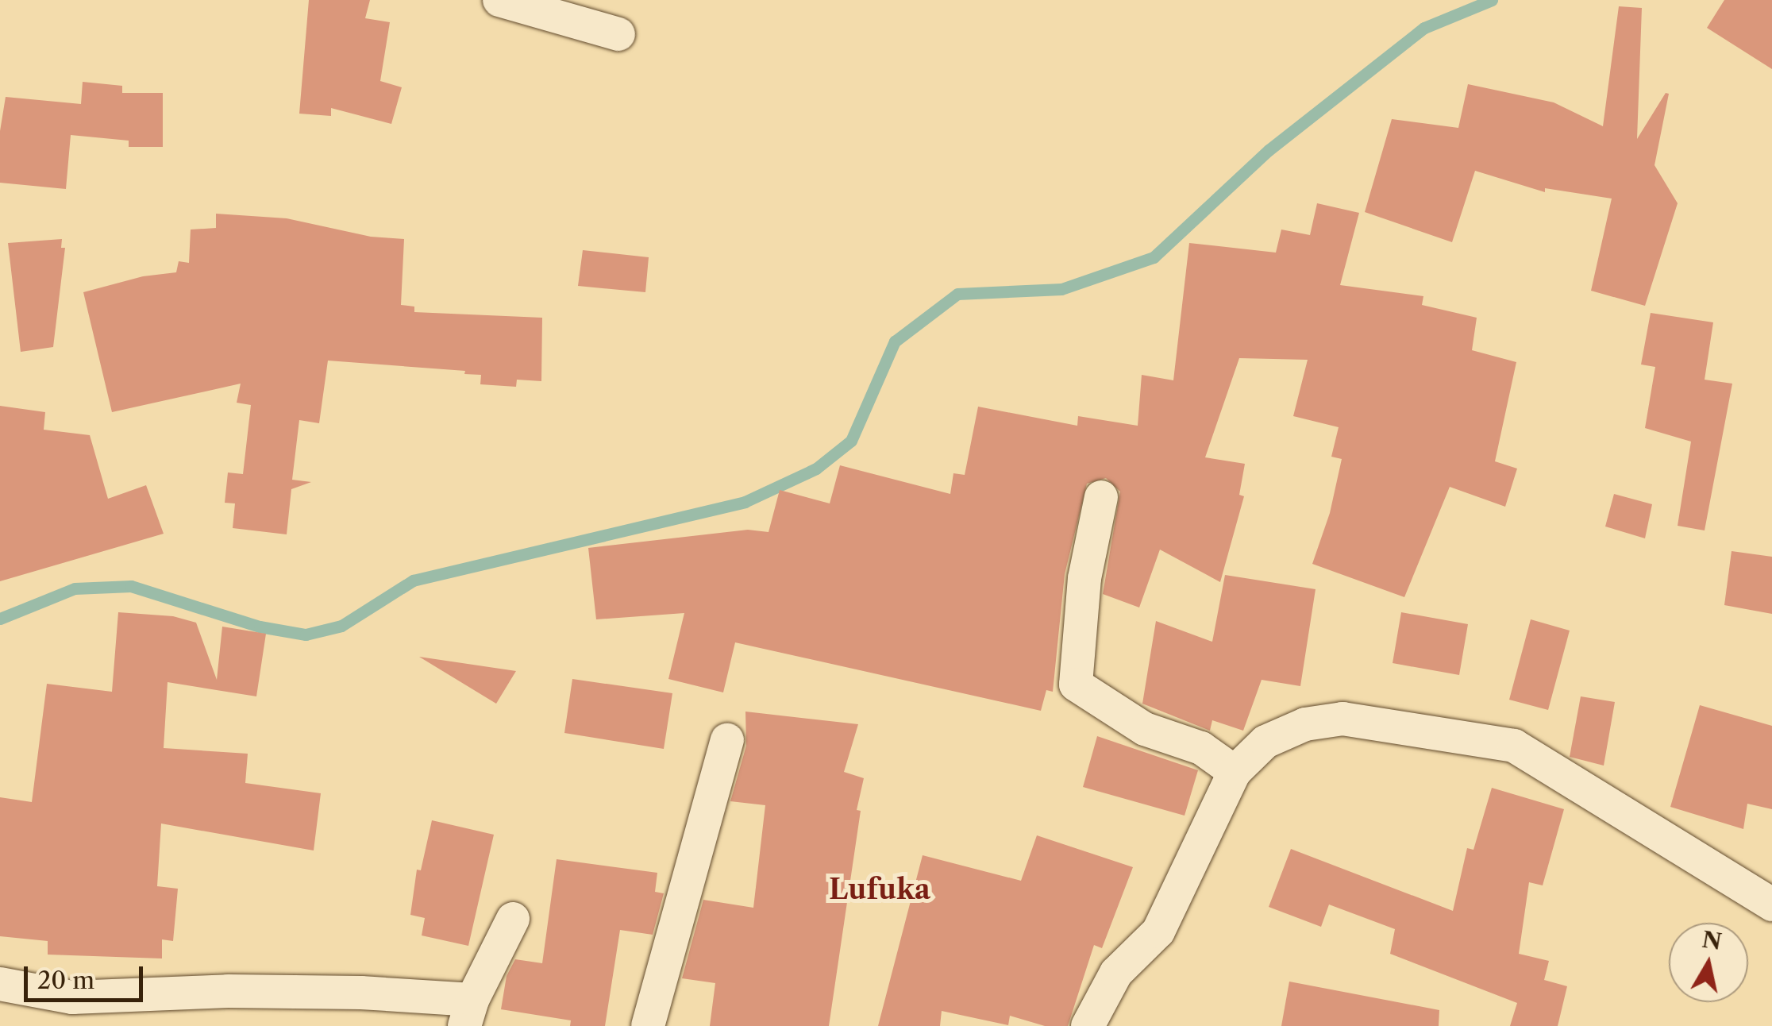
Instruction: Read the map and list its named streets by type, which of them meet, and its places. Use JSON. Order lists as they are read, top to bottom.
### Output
{
  "districts": ["Lufuka"],
  "scale_bar": "20 m",
  "north": "top"
}
